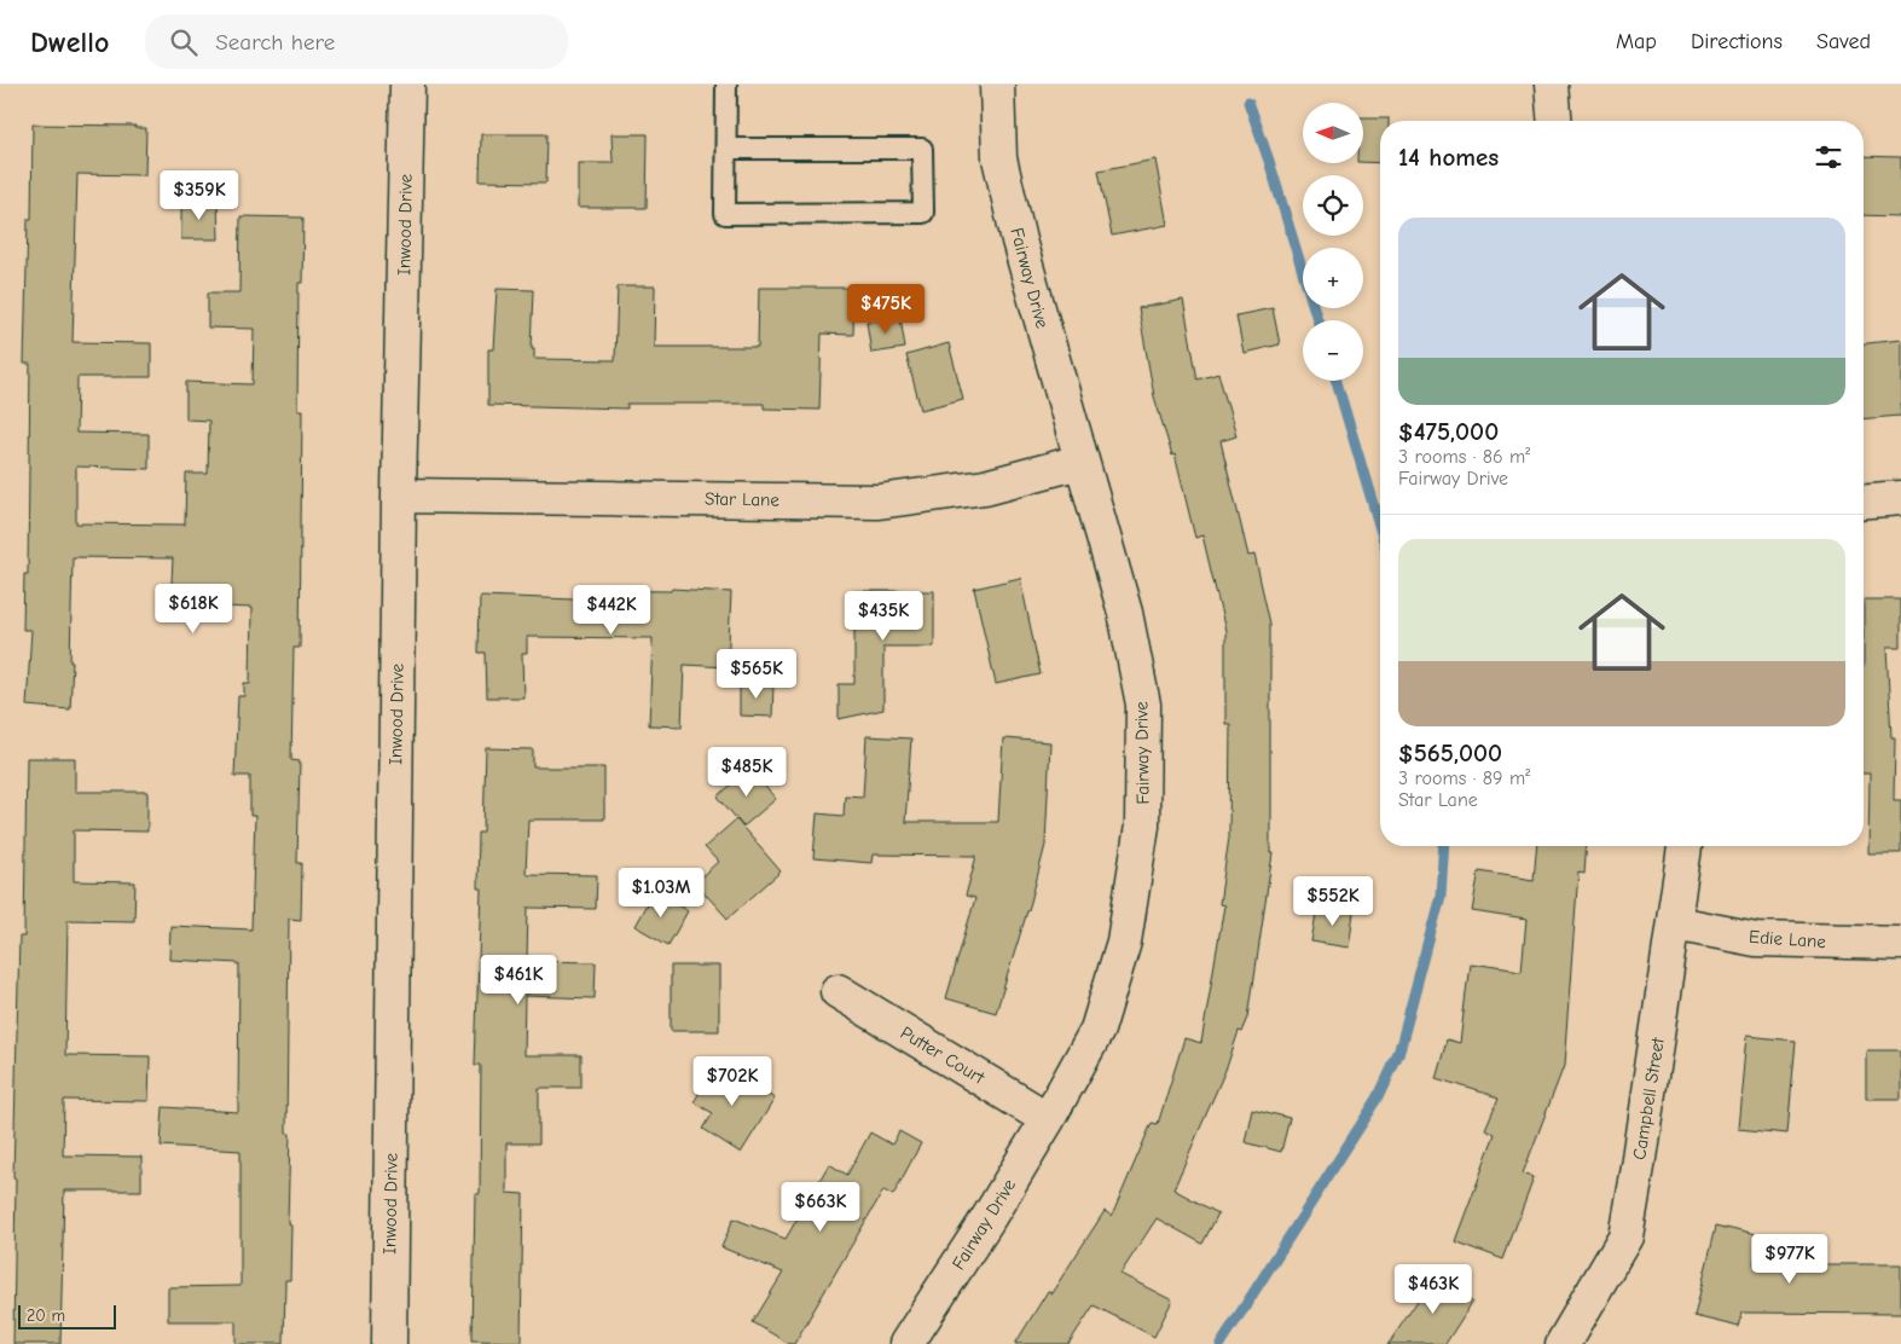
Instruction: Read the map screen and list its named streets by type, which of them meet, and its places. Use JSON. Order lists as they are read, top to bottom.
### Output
{
  "streets": {
    "street": [
      "Inwood Drive",
      "Fairway Drive",
      "Star Lane",
      "Edie Lane",
      "Putter Court",
      "Campbell Street"
    ]
  },
  "crossings": [
    ["Inwood Drive", "Star Lane"],
    ["Fairway Drive", "Star Lane"],
    ["Fairway Drive", "Putter Court"],
    ["Edie Lane", "Campbell Street"]
  ],
  "scale_bar": "20 m",
  "north": "left",
  "page": {
    "header": "Dwello",
    "search": "Search here",
    "nav": ["Map", "Directions", "Saved"],
    "map_buttons": ["+", "−"],
    "heading": "14 homes",
    "price": [
      "$359K",
      "$475K",
      "$618K",
      "$442K",
      "$435K",
      "$565K",
      "$485K",
      "$1.03M",
      "$552K",
      "$461K",
      "$702K",
      "$663K",
      "$977K",
      "$463K"
    ],
    "list": [
      {
        "name": "$475,000",
        "note": "3 rooms · 86 m² · Fairway Drive"
      },
      {
        "name": "$565,000",
        "note": "3 rooms · 89 m² · Star Lane"
      }
    ],
    "scale": "20 m"
  }
}
